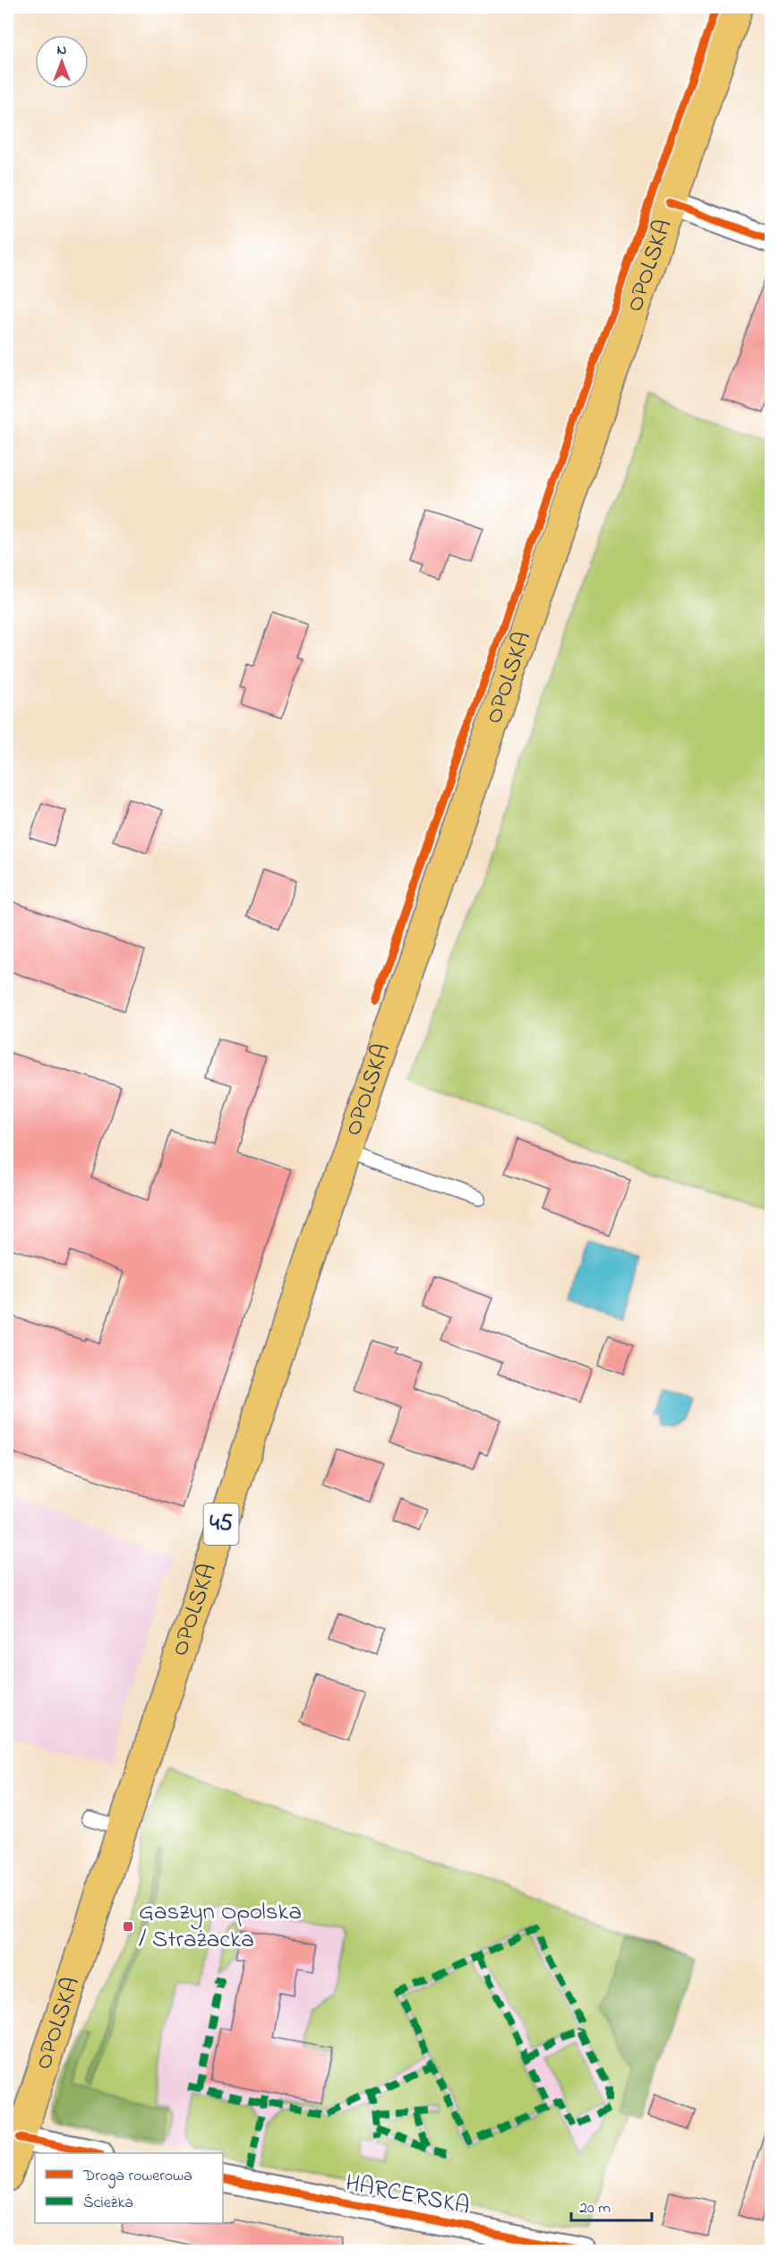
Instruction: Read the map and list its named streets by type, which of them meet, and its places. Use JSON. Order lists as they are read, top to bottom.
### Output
{
  "streets": {
    "main road": ["OPOLSKA", "45"],
    "street": ["HARCERSKA"]
  },
  "places": {
    "transit": ["Gaszyn Opolska / Strażacka"]
  },
  "legend": ["Droga rowerowa", "Ścieżka"],
  "scale_bar": "20 m",
  "north": "top"
}
